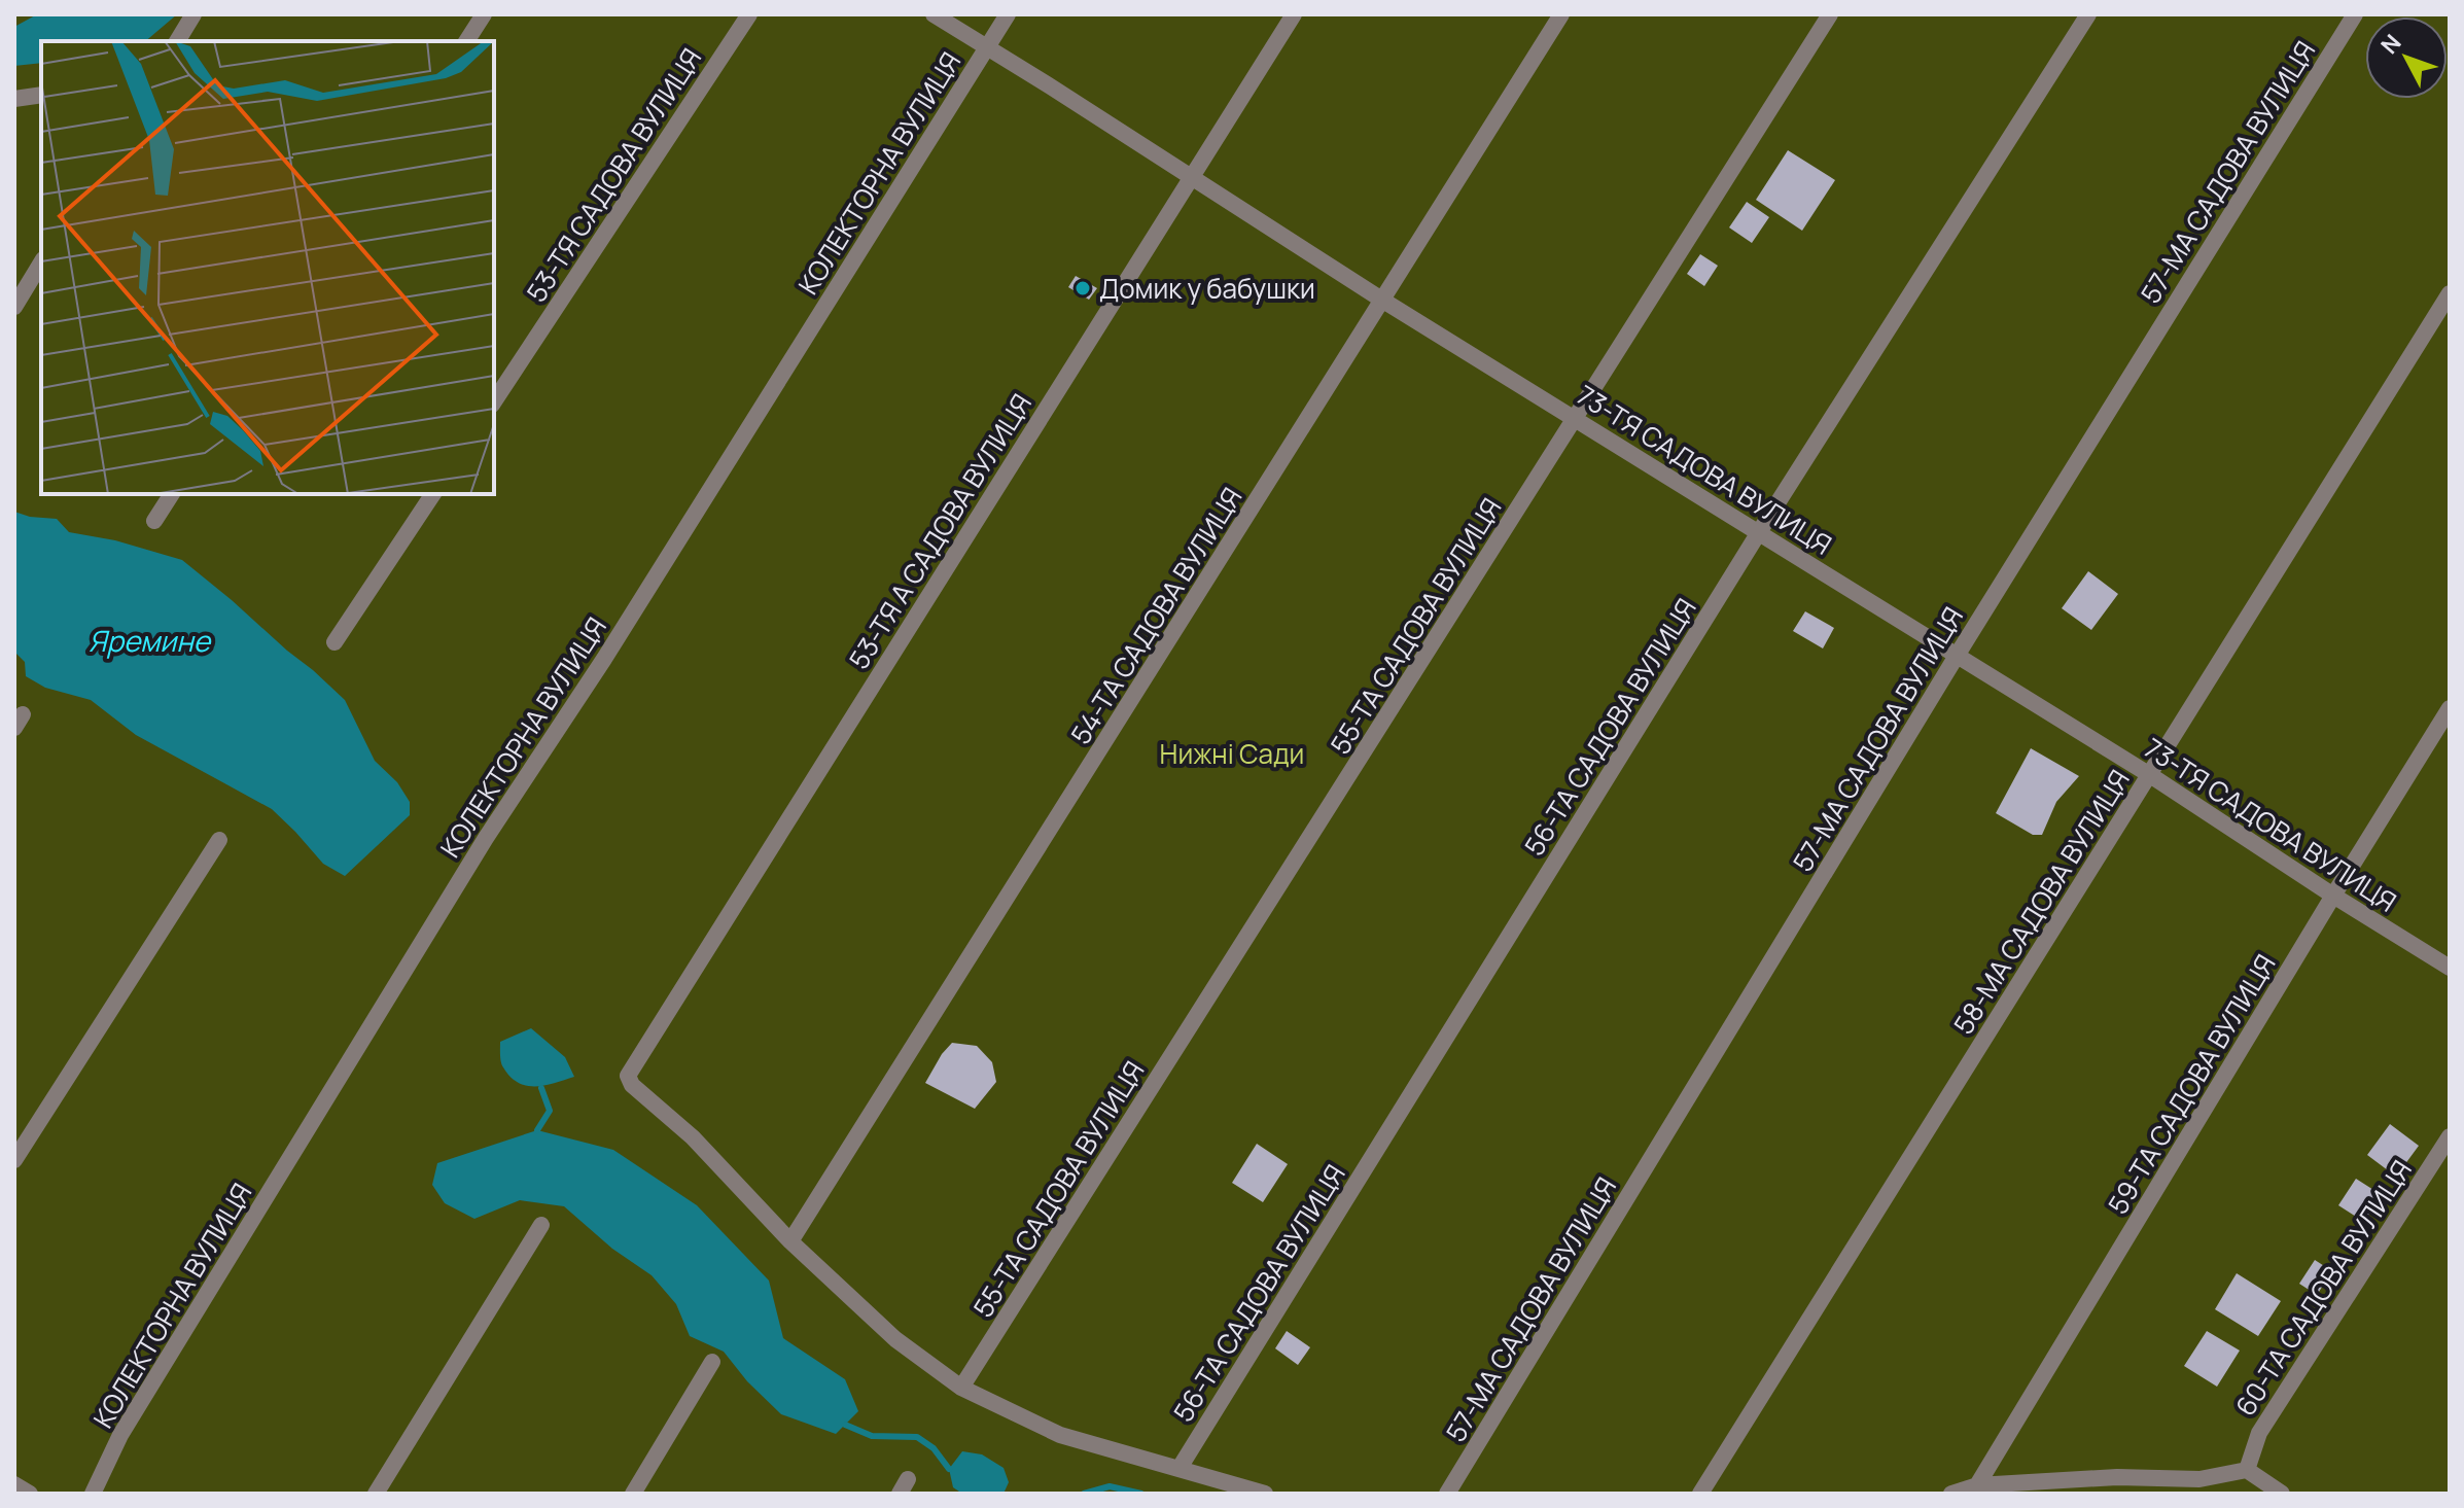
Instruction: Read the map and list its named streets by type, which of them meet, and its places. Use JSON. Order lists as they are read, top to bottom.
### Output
{
  "streets": {
    "street": [
      "57-МА САДОВА ВУЛИЦЯ",
      "КОЛЕКТОРНА ВУЛИЦЯ",
      "53-ТЯ САДОВА ВУЛИЦЯ",
      "73-ТЯ САДОВА ВУЛИЦЯ",
      "53-ТЯ А САДОВА ВУЛИЦЯ",
      "54-ТА САДОВА ВУЛИЦЯ",
      "55-ТА САДОВА ВУЛИЦЯ",
      "56-ТА САДОВА ВУЛИЦЯ",
      "58-МА САДОВА ВУЛИЦЯ",
      "59-ТА САДОВА ВУЛИЦЯ",
      "60-ТА САДОВА ВУЛИЦЯ"
    ]
  },
  "crossings": [
    ["57-МА САДОВА ВУЛИЦЯ", "73-ТЯ САДОВА ВУЛИЦЯ"],
    ["КОЛЕКТОРНА ВУЛИЦЯ", "73-ТЯ САДОВА ВУЛИЦЯ"],
    ["73-ТЯ САДОВА ВУЛИЦЯ", "53-ТЯ А САДОВА ВУЛИЦЯ"],
    ["73-ТЯ САДОВА ВУЛИЦЯ", "54-ТА САДОВА ВУЛИЦЯ"],
    ["73-ТЯ САДОВА ВУЛИЦЯ", "55-ТА САДОВА ВУЛИЦЯ"],
    ["73-ТЯ САДОВА ВУЛИЦЯ", "56-ТА САДОВА ВУЛИЦЯ"],
    ["73-ТЯ САДОВА ВУЛИЦЯ", "58-МА САДОВА ВУЛИЦЯ"],
    ["73-ТЯ САДОВА ВУЛИЦЯ", "59-ТА САДОВА ВУЛИЦЯ"],
    ["53-ТЯ А САДОВА ВУЛИЦЯ", "54-ТА САДОВА ВУЛИЦЯ"]
  ],
  "water": ["Яремине"],
  "parks": ["Нижні Сади"],
  "places": ["Домик у бабушки"],
  "north": "top left"
}
